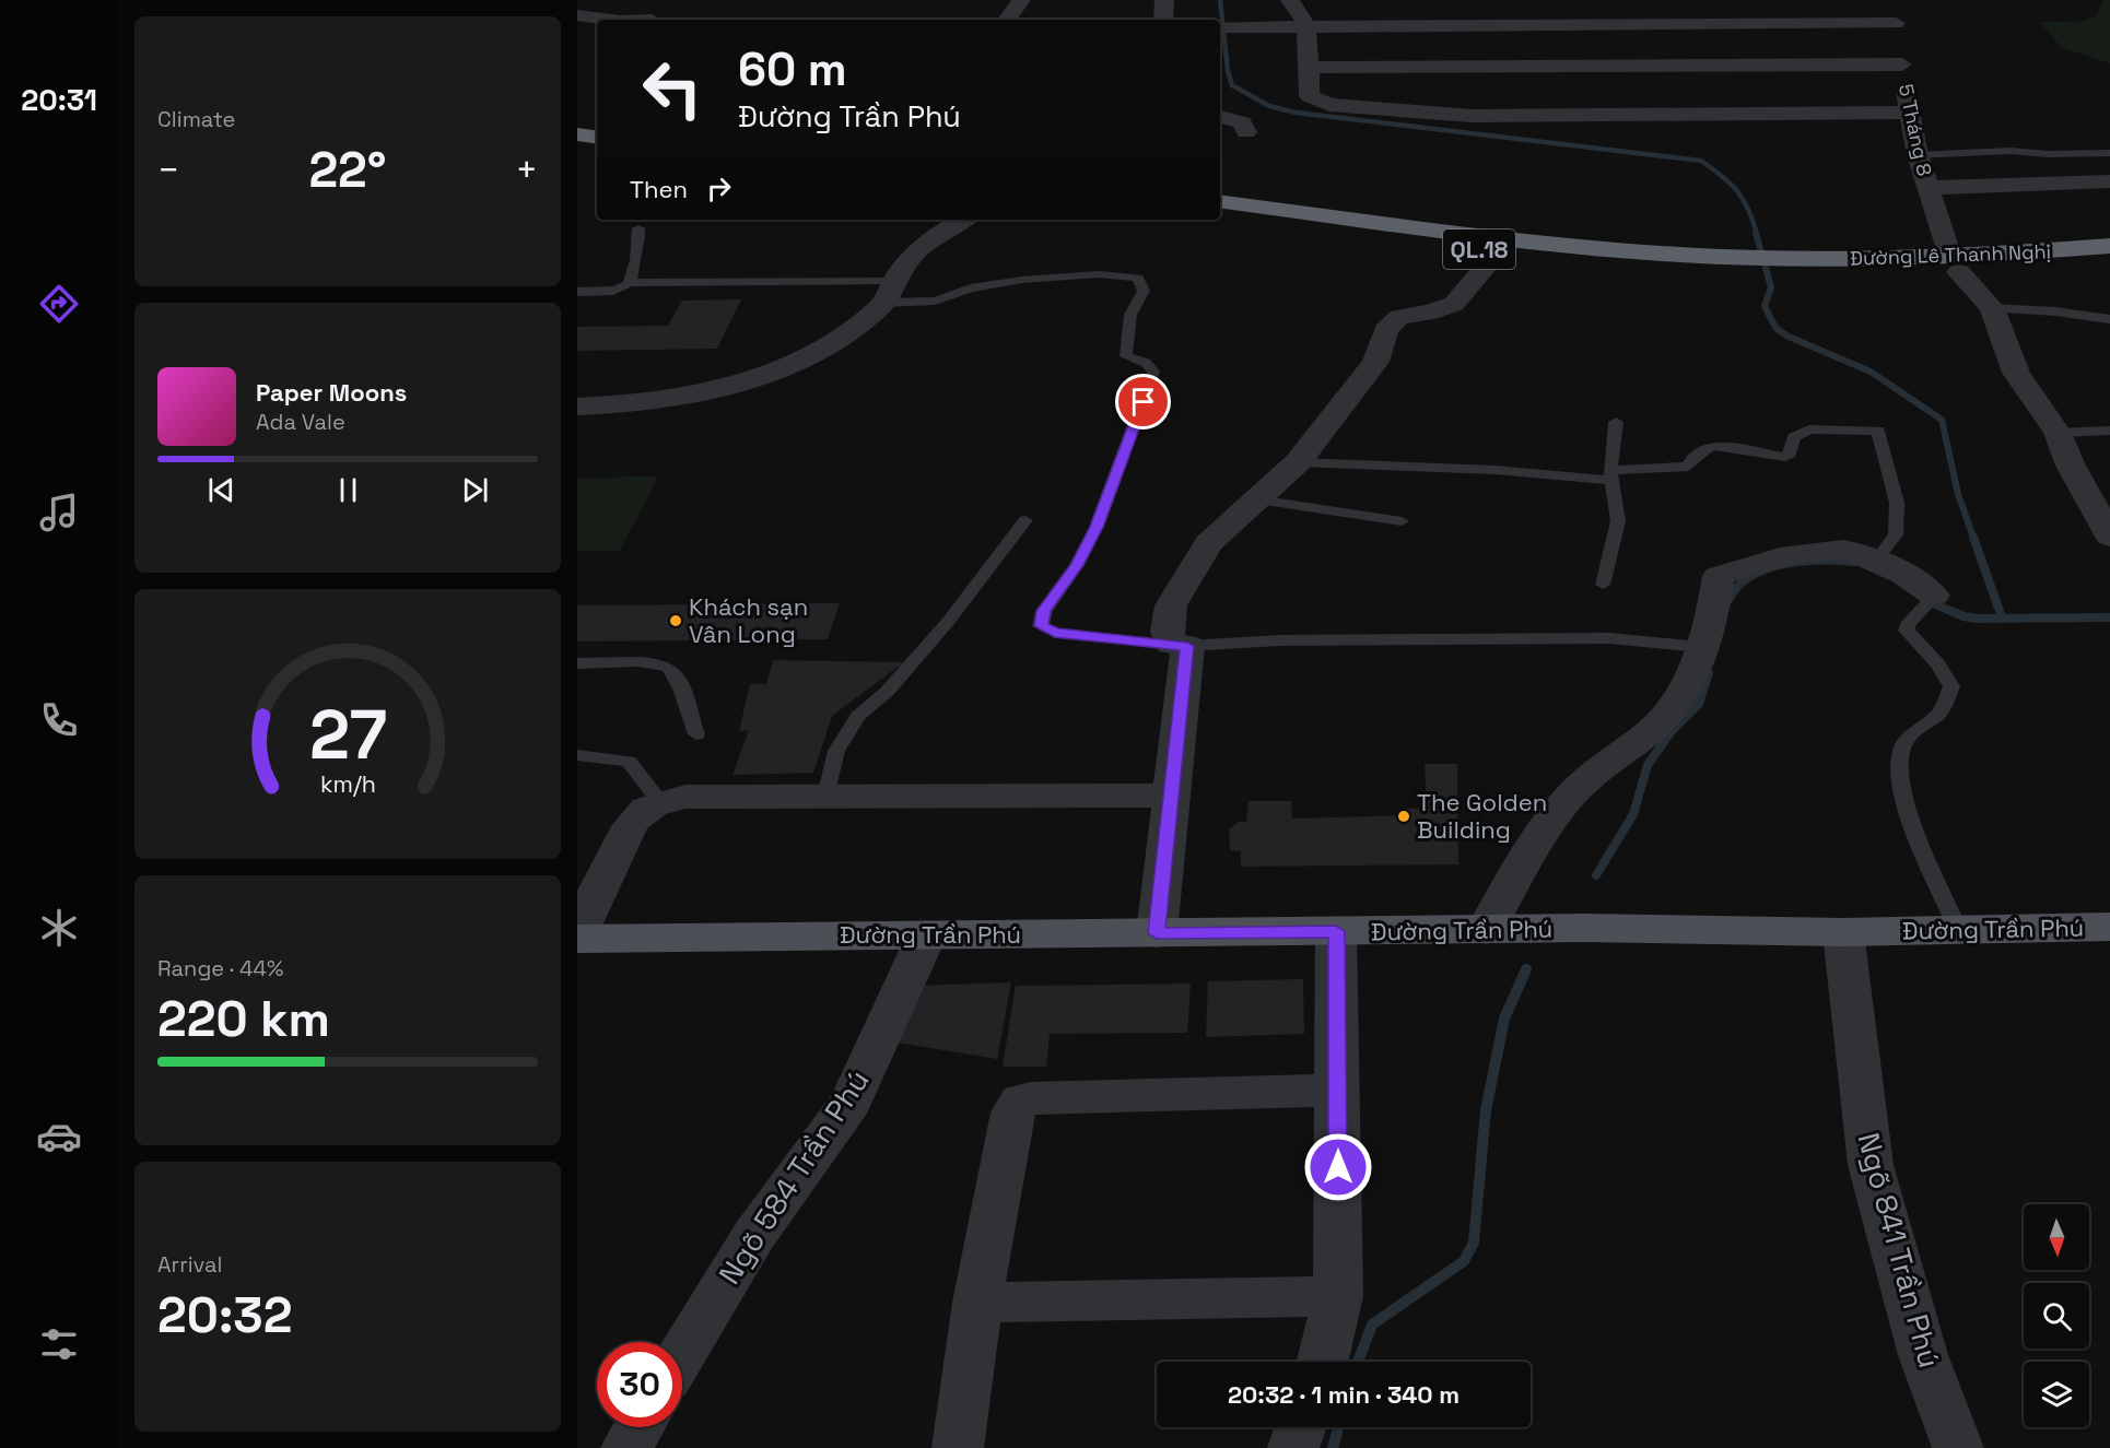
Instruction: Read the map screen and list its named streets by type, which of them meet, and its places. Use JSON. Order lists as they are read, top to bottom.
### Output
{
  "streets": {
    "highway": ["QL.18", "Đường Lê Thanh Nghị"],
    "main road": ["Đường Trần Phú"],
    "street": ["5 Tháng 8", "Ngõ 584 Trần Phú", "Ngõ 841 Trần Phú"]
  },
  "crossings": [
    ["5 Tháng 8", "Đường Lê Thanh Nghị"],
    ["QL.18", "Đường Lê Thanh Nghị"],
    ["Đường Trần Phú", "Ngõ 584 Trần Phú"],
    ["Đường Trần Phú", "Ngõ 841 Trần Phú"]
  ],
  "places": ["Khách sạn Vân Long", "The Golden Building"],
  "north": "bottom",
  "page": {
    "tabs": "20:31",
    "tile": [
      "Climate",
      ["Range · 44%", "220 km"],
      ["Arrival", "20:32"]
    ],
    "turn": ["60 m", "Đường Trần Phú"],
    "heat": ["−", "22°", "+"],
    "then": "Then",
    "song": ["Paper Moons", "Ada Vale"],
    "limit": "30",
    "trip": "20:32 · 1 min · 340 m",
    "gauge": ["27", "km/h"]
  }
}
